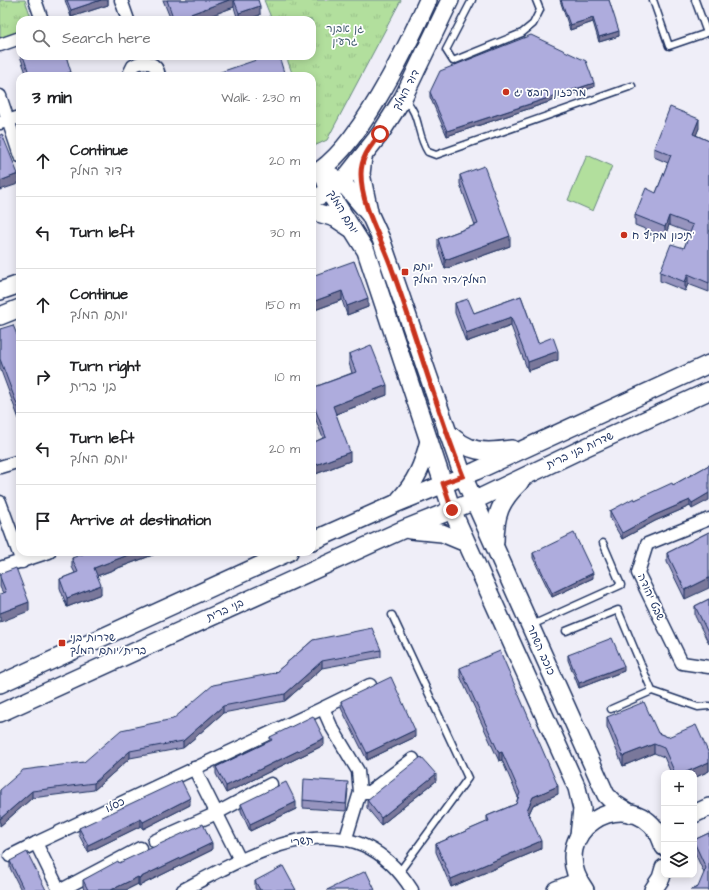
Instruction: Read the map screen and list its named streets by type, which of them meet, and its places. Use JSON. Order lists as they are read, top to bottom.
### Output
{
  "streets": {
    "street": [
      "דוד המלך",
      "יותם המלך",
      "שדרות בני ברית",
      "שבט יהודה",
      "בני ברית",
      "כוכב השחר",
      "כסלו",
      "תשרי"
    ]
  },
  "crossings": [
    ["דוד המלך", "יותם המלך"],
    ["יותם המלך", "שדרות בני ברית"],
    ["יותם המלך", "בני ברית"],
    ["יותם המלך", "כוכב השחר"],
    ["שדרות בני ברית", "בני ברית"],
    ["שדרות בני ברית", "כוכב השחר"]
  ],
  "parks": ["גן אבנר גרעין"],
  "places": {
    "other": ["מרכזון רובע יג", "תיכון מקיף ח'"],
    "transit": ["יותם המלך/דוד המלך", "שדרות בני ברית/יותם המלך"]
  },
  "page": {
    "search": "Search here",
    "heading": ["3 min", "Walk · 230 m"],
    "list": [
      ["Continue", "דוד המלך", "20 m"],
      ["Turn left", "30 m"],
      ["Continue", "יותם המלך", "150 m"],
      ["Turn right", "בני ברית", "10 m"],
      ["Turn left", "יותם המלך", "20 m"],
      "Arrive at destination"
    ],
    "map_buttons": ["+", "−"]
  }
}
